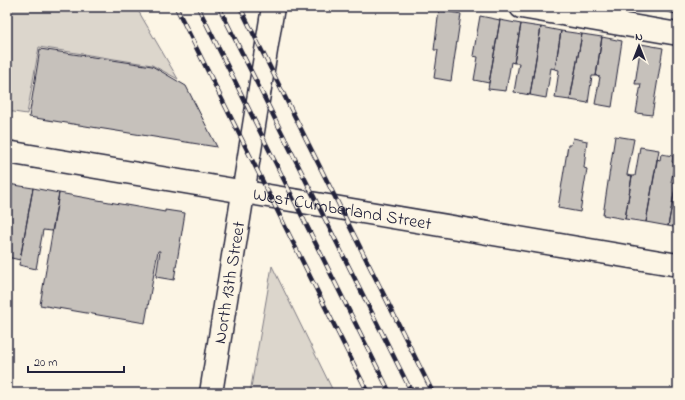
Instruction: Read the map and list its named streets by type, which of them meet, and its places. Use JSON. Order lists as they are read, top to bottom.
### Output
{
  "streets": {
    "street": ["West Cumberland Street", "North 13th Street"]
  },
  "crossings": [
    ["West Cumberland Street", "North 13th Street"]
  ],
  "scale_bar": "20 m",
  "north": "top"
}
